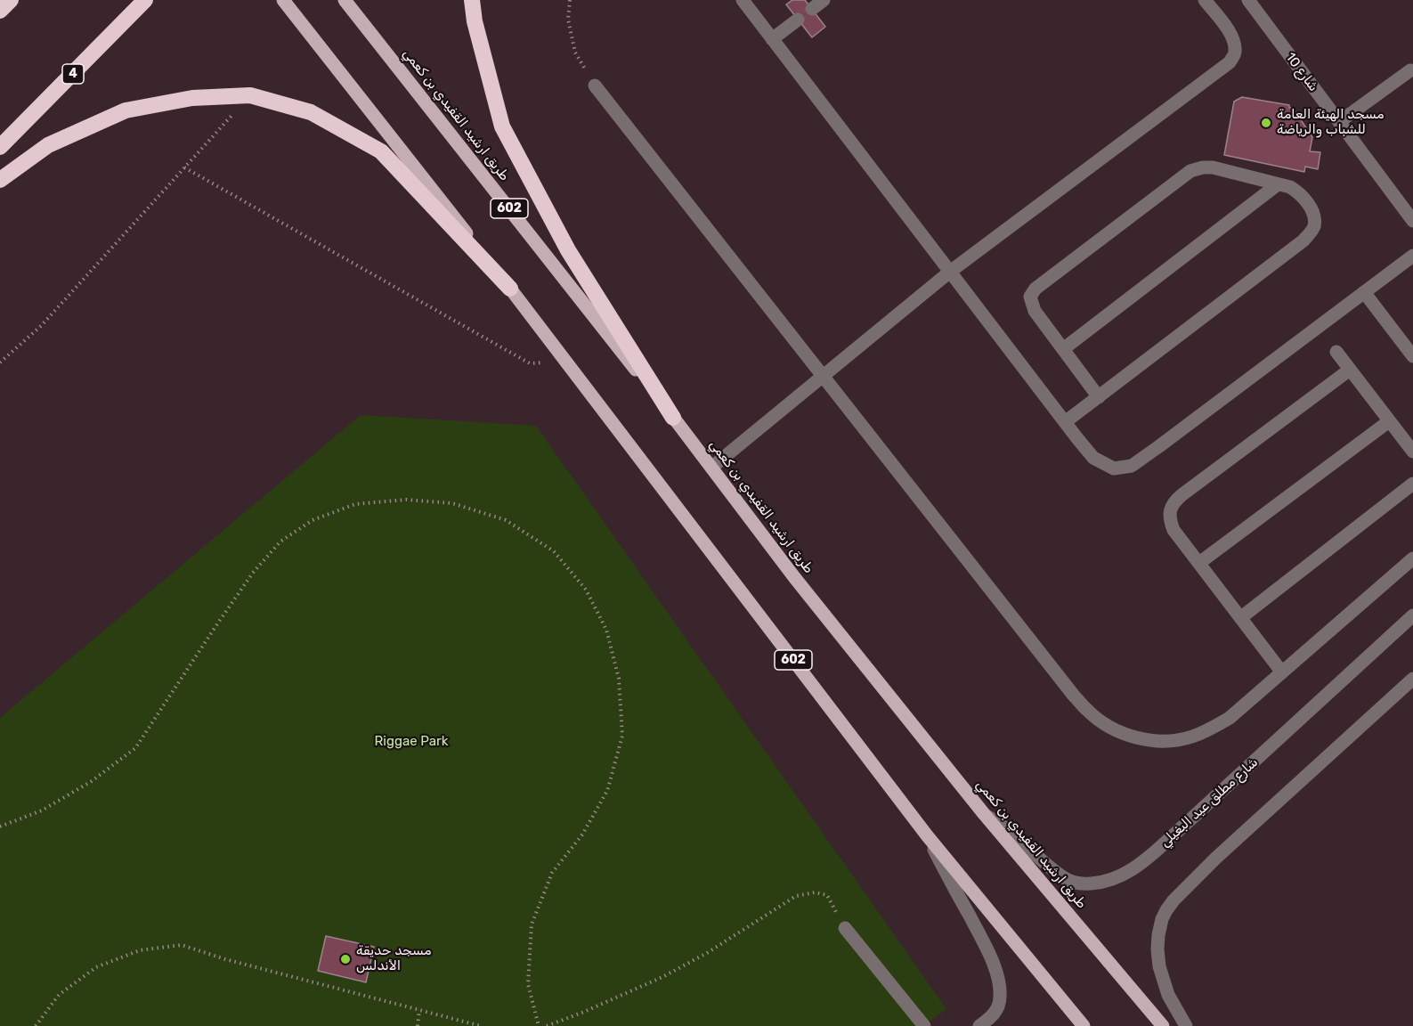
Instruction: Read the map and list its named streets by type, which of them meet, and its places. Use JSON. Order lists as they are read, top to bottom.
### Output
{
  "streets": {
    "highway": ["4"],
    "main road": ["طريق ارشيد القفيدي بن كعمي", "602"],
    "street": ["شارع 10", "شارع مطلق عيد البغيلي"]
  },
  "crossings": [
    ["طريق ارشيد القفيدي بن كعمي", "شارع مطلق عيد البغيلي"]
  ],
  "parks": ["Riggae Park"],
  "places": ["مسجد الهيئة العامة للشباب والرياضة", "مسجد حديقة الأندلس"]
}
